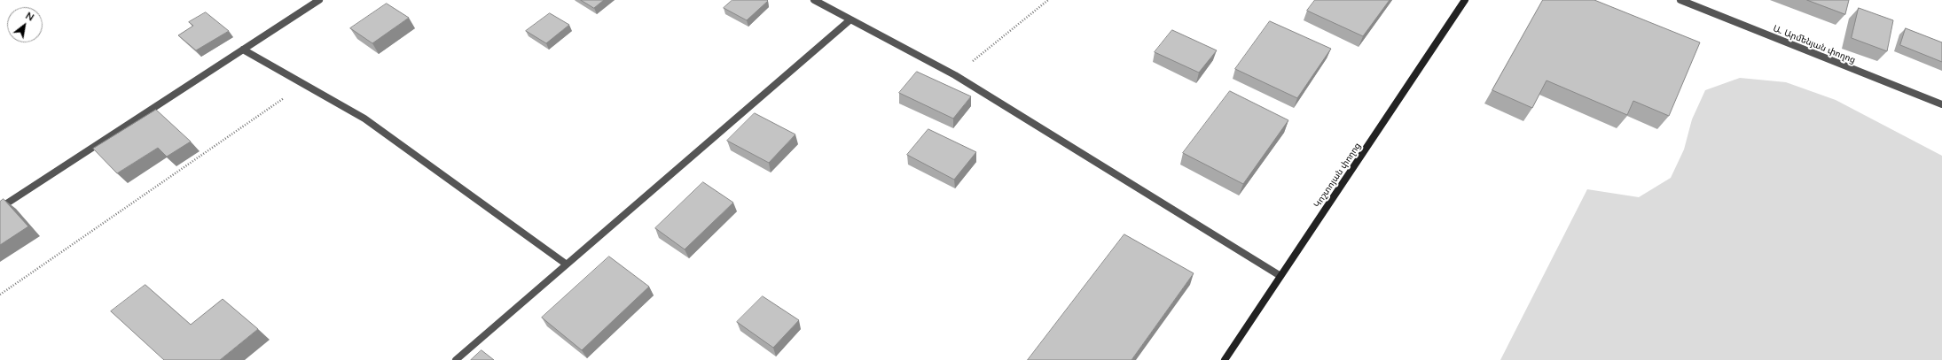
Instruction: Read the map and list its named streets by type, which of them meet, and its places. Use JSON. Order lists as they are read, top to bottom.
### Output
{
  "streets": {
    "street": ["Ա. Արմենյան փողոց", "Կոշտոյան փողոց"]
  },
  "north": "top right"
}
